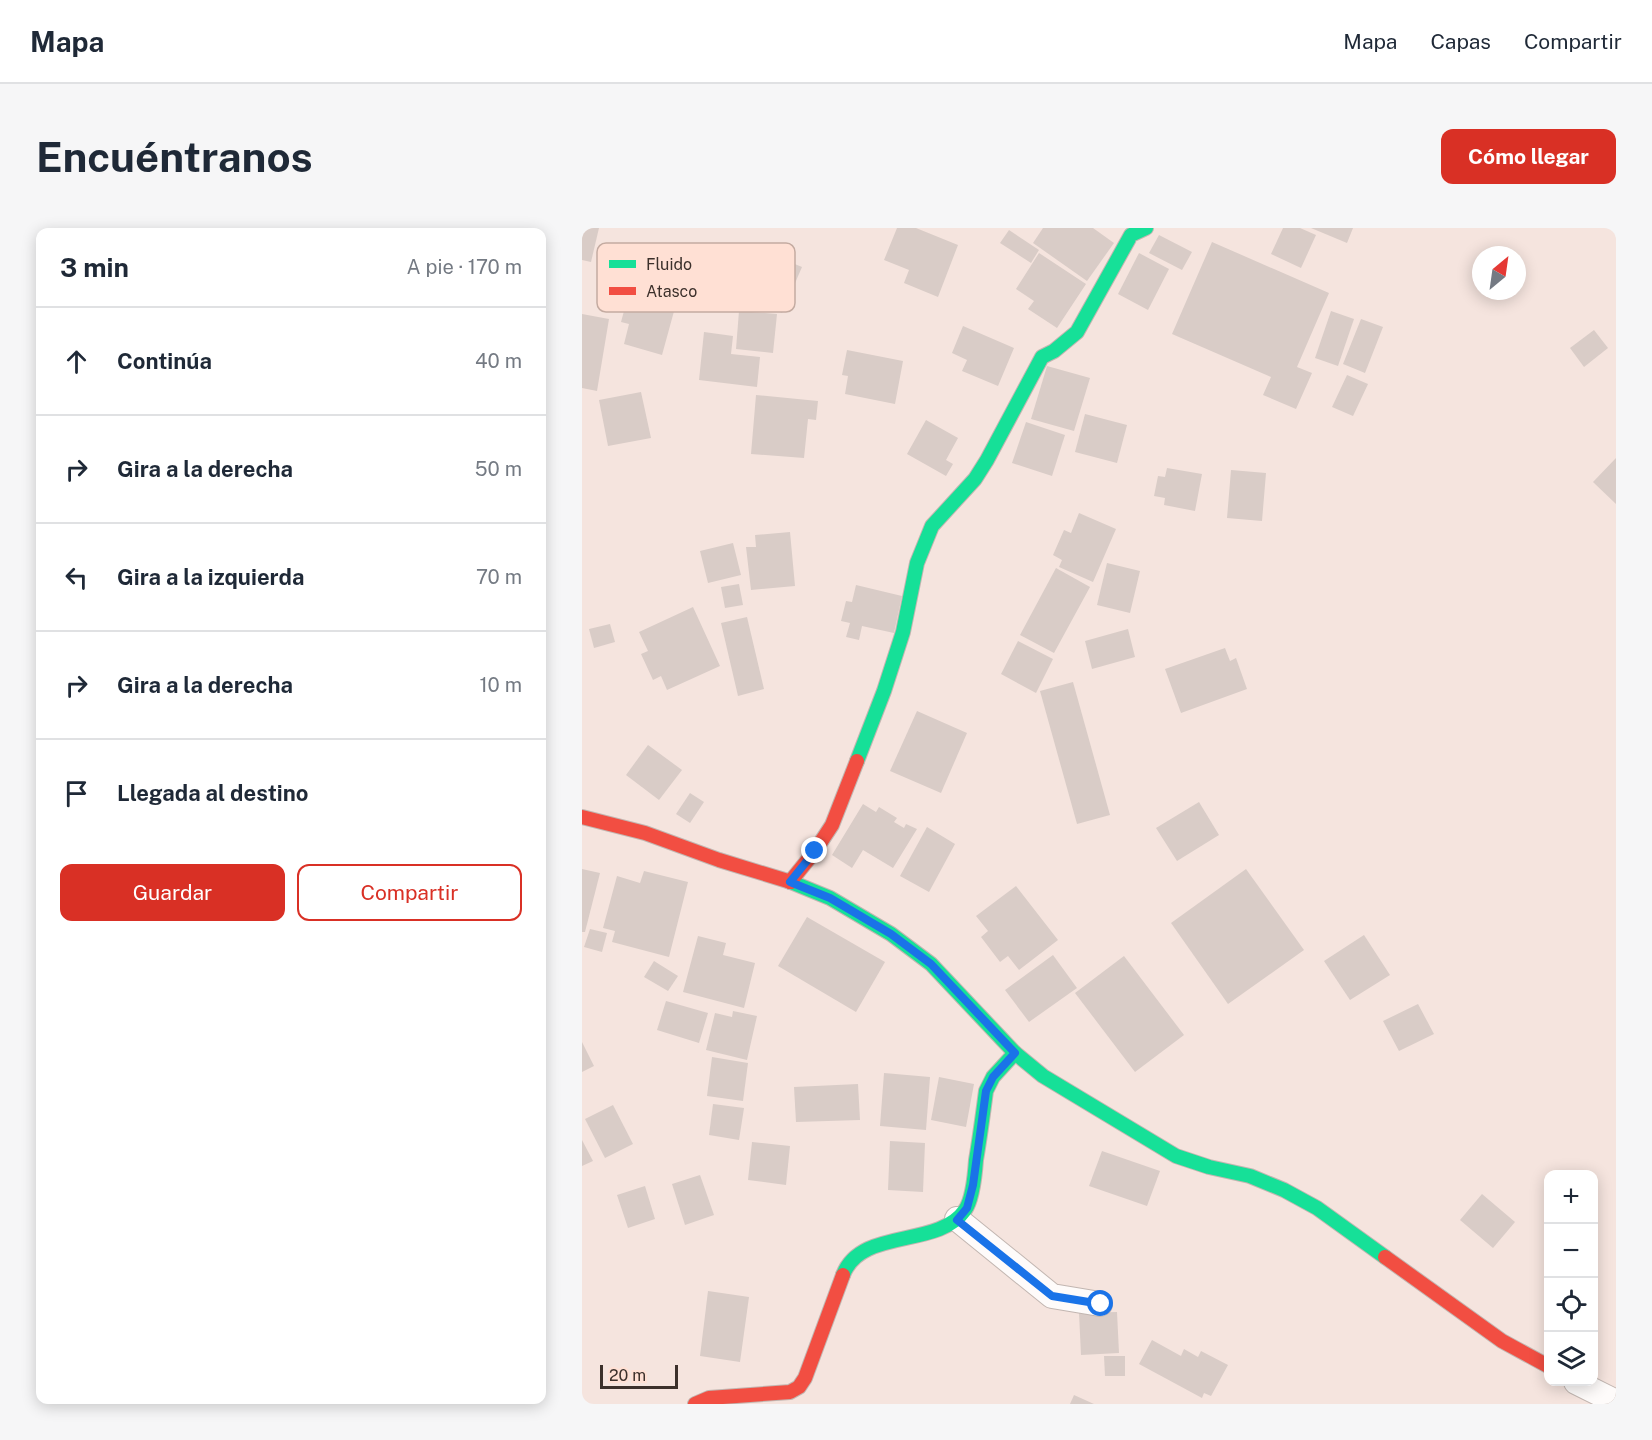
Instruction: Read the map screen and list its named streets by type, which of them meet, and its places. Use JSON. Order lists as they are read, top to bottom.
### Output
{
  "legend": ["Fluido", "Atasco"],
  "scale_bar": "20 m",
  "north": "top right",
  "page": {
    "header": "Mapa",
    "nav": ["Mapa", "Capas", "Compartir"],
    "buttons": [
      "Cómo llegar",
      ["Guardar", "Compartir"]
    ],
    "title": "Encuéntranos",
    "heading": ["3 min", "A pie · 170 m"],
    "list": [
      ["Continúa", "40 m"],
      ["Gira a la derecha", "50 m"],
      ["Gira a la izquierda", "70 m"],
      ["Gira a la derecha", "10 m"],
      "Llegada al destino"
    ],
    "map_buttons": ["+", "−"],
    "scale": "20 m"
  }
}
